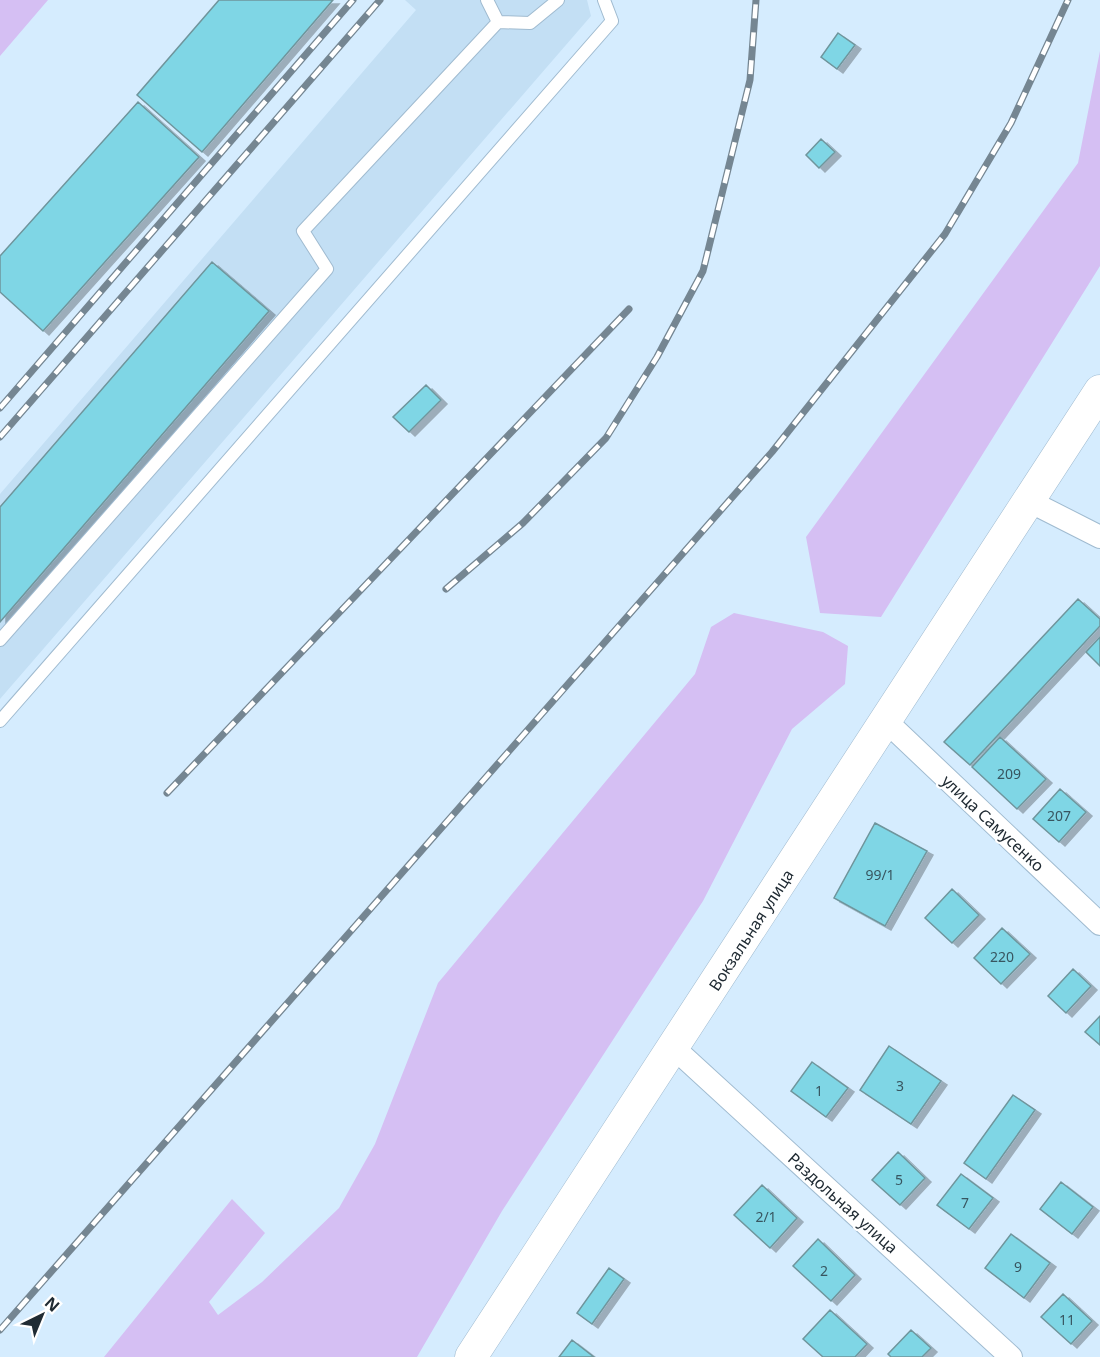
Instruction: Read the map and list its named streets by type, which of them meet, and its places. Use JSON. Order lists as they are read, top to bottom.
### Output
{
  "streets": {
    "main road": ["Вокзальная улица"],
    "street": ["улица Самусенко", "Раздольная улица"]
  },
  "crossings": [
    ["улица Самусенко", "Вокзальная улица"],
    ["Вокзальная улица", "Раздольная улица"]
  ],
  "house_numbers": [
    "209",
    "207",
    "99/1",
    "220",
    "3",
    "1",
    "5",
    "7",
    "2/1",
    "9",
    "2",
    "11"
  ],
  "north": "top right"
}
